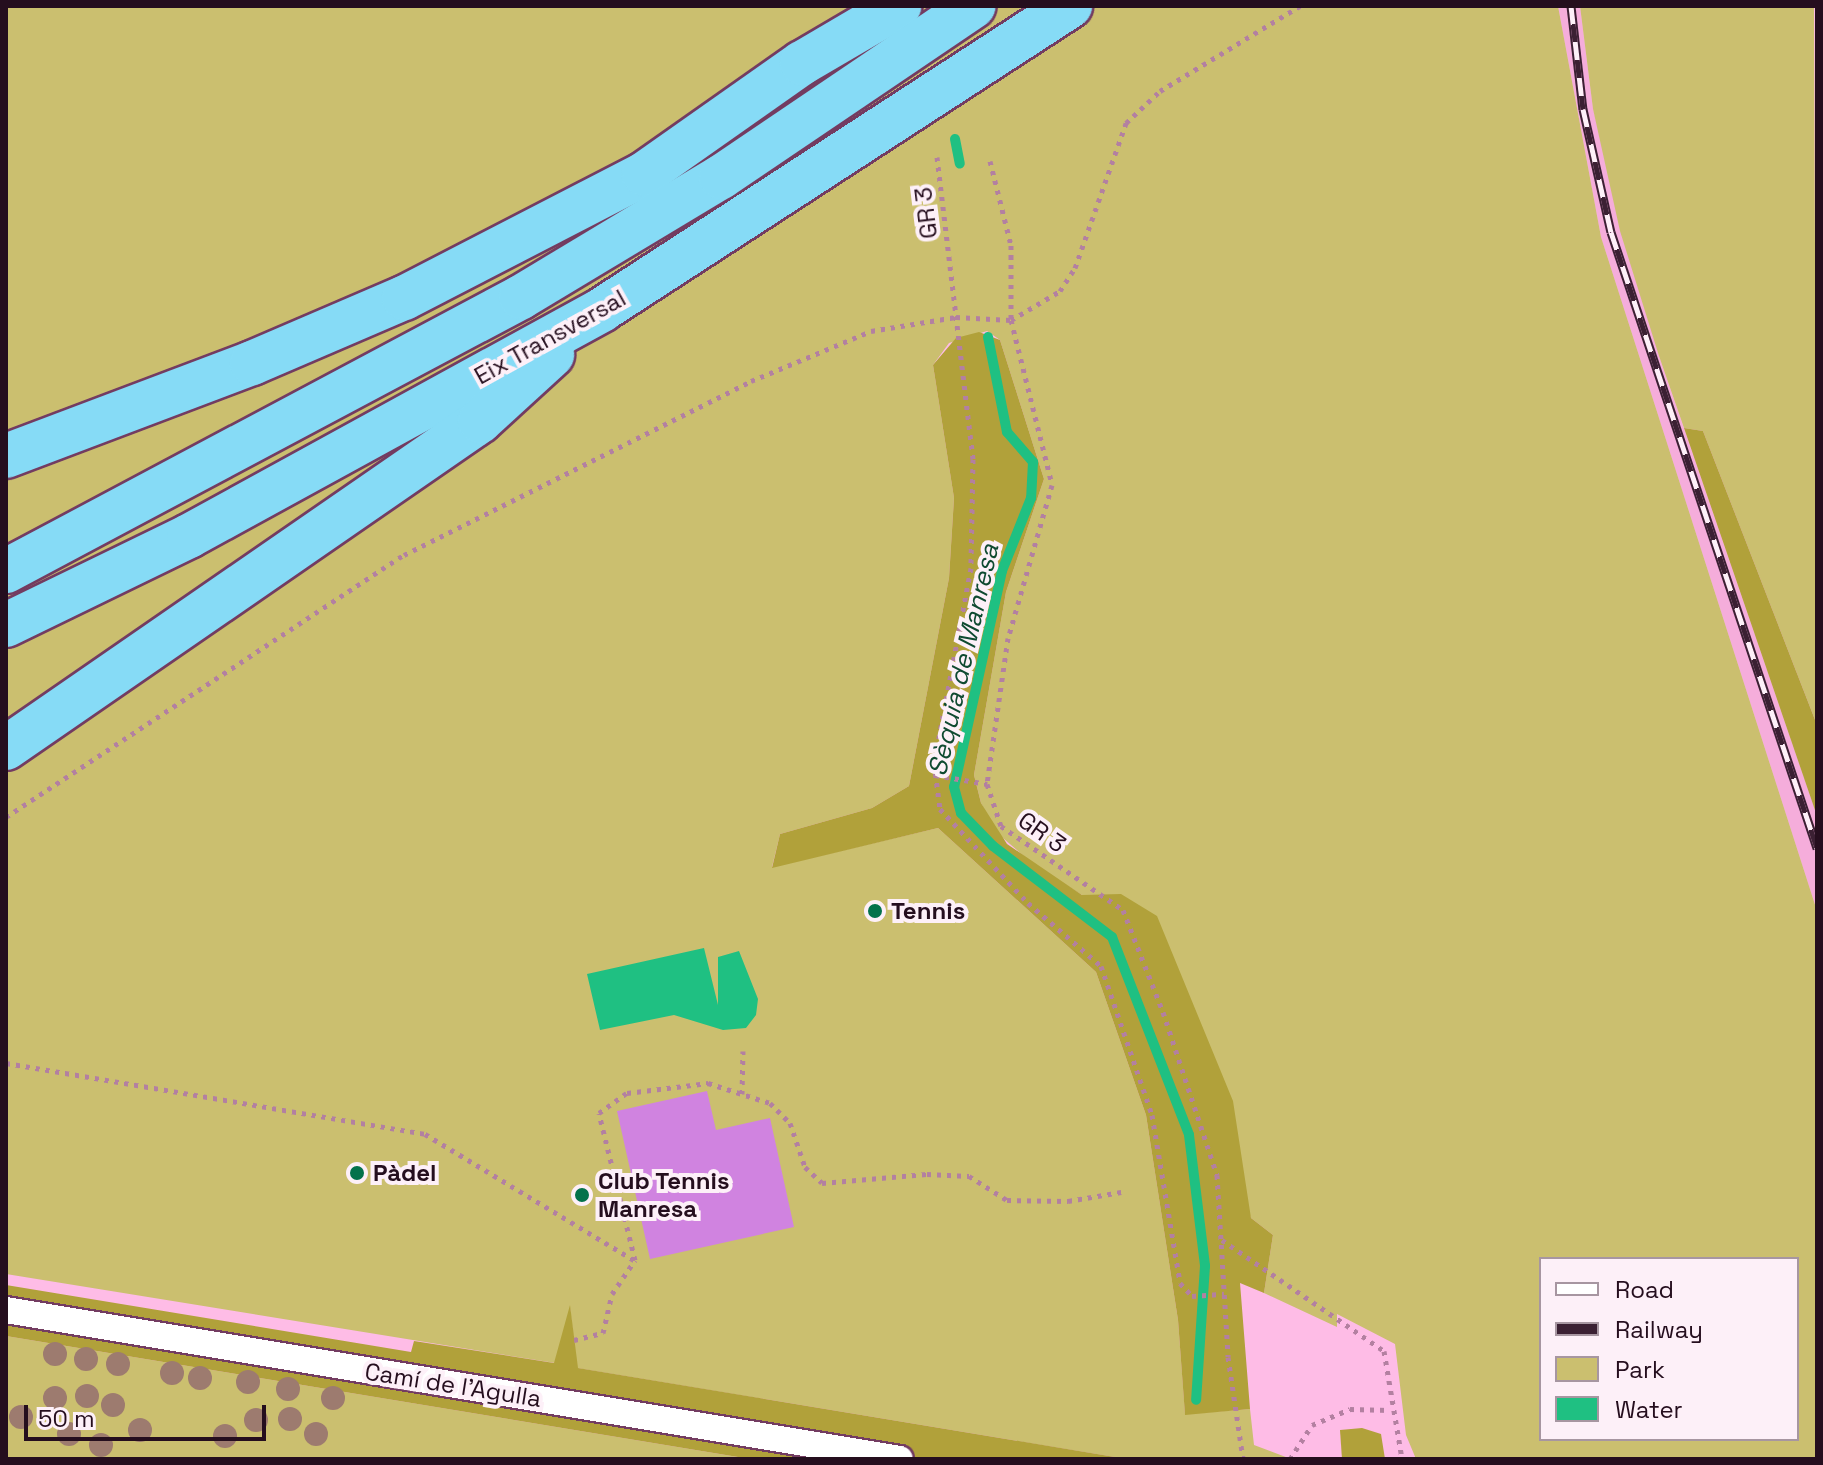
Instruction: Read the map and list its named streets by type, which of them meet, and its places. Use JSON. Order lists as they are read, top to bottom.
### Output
{
  "streets": {
    "highway": ["Eix Transversal"],
    "street": ["Camí de l'Agulla"],
    "path": ["GR 3"]
  },
  "water": ["Sèquia de Manresa"],
  "places": ["Tennis", "Pàdel", "Club Tennis Manresa"],
  "legend": [
    "Road",
    "Railway",
    "Park",
    "Water"
  ],
  "scale_bar": "50 m"
}
